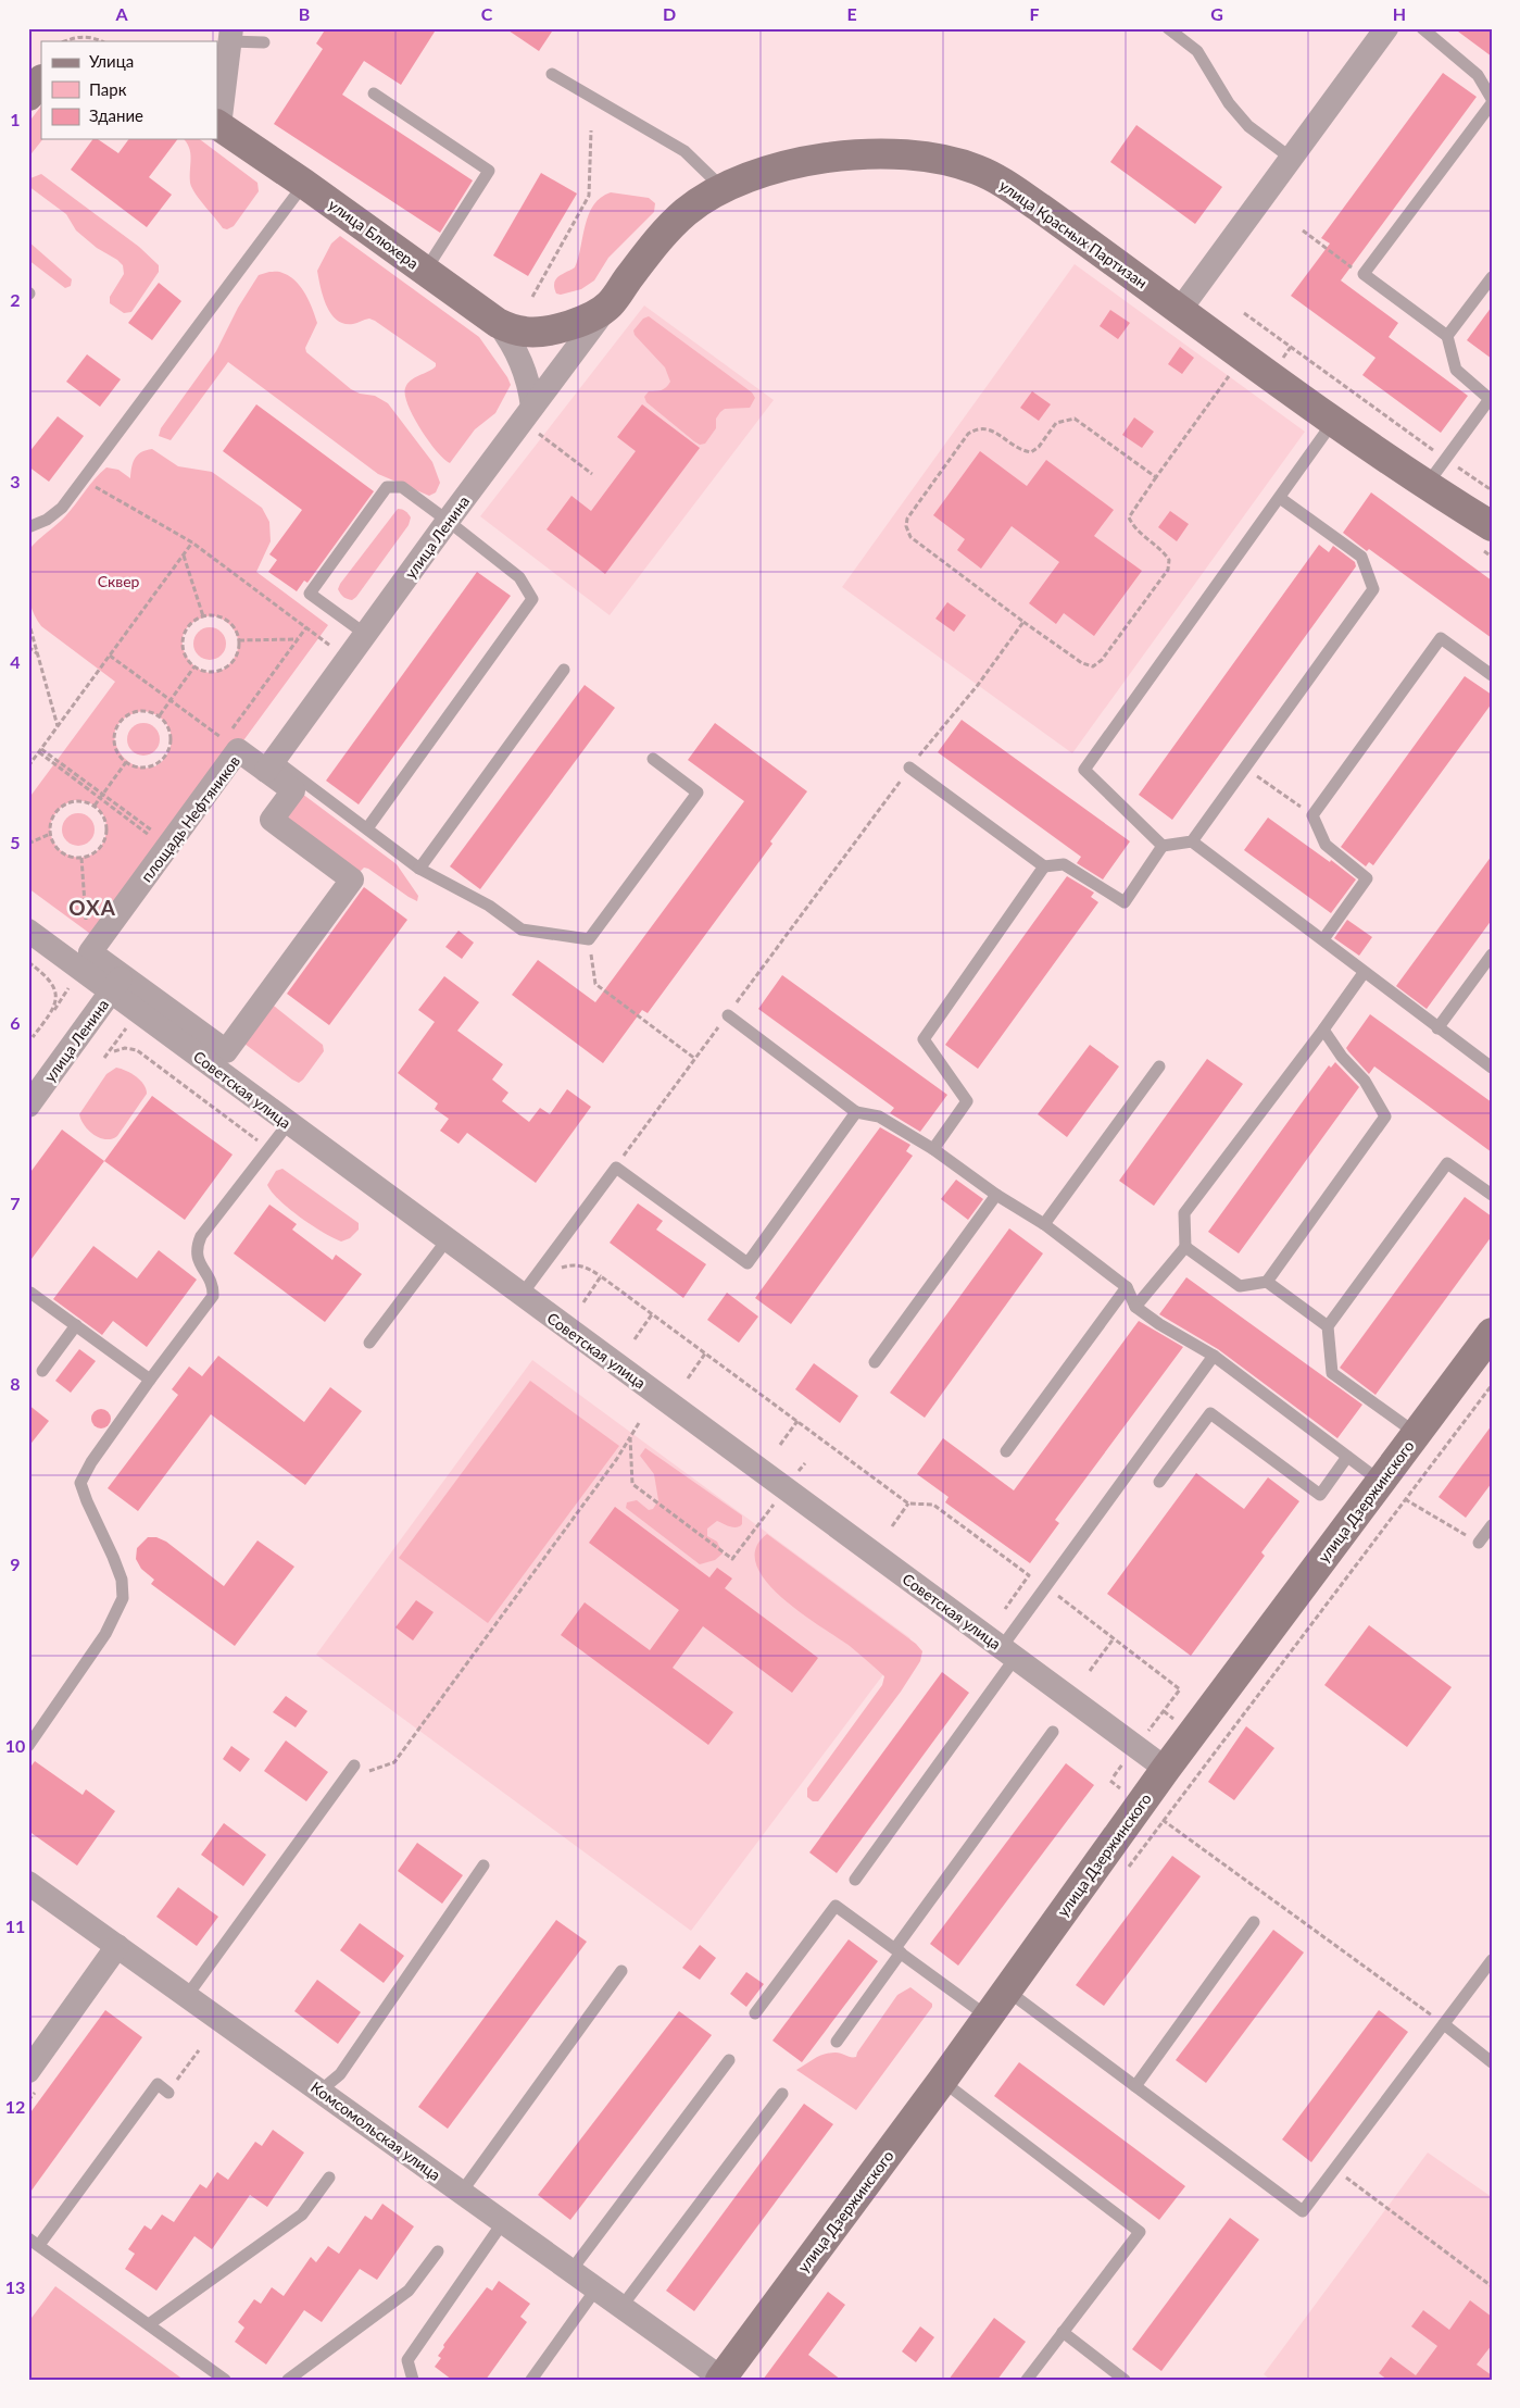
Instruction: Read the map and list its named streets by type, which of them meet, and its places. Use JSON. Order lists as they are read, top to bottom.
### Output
{
  "streets": {
    "street": [
      "улица Блюхера",
      "улица Красных Партизан",
      "улица Ленина",
      "площадь Нефтяников",
      "Советская улица",
      "улица Дзержинского",
      "Комсомольская улица"
    ]
  },
  "crossings": [
    ["улица Блюхера", "улица Красных Партизан"],
    ["улица Блюхера", "улица Ленина"],
    ["улица Красных Партизан", "улица Ленина"],
    ["улица Ленина", "площадь Нефтяников"],
    ["улица Ленина", "Советская улица"],
    ["площадь Нефтяников", "Советская улица"],
    ["Советская улица", "улица Дзержинского"],
    ["улица Дзержинского", "Комсомольская улица"]
  ],
  "districts": ["ОХА"],
  "parks": ["Сквер"],
  "legend": ["Улица", "Парк", "Здание"],
  "grid": {
    "columns": [
      "A",
      "B",
      "C",
      "D",
      "E",
      "F",
      "G",
      "H"
    ],
    "rows": [
      "1",
      "2",
      "3",
      "4",
      "5",
      "6",
      "7",
      "8",
      "9",
      "10",
      "11",
      "12",
      "13"
    ]
  }
}
